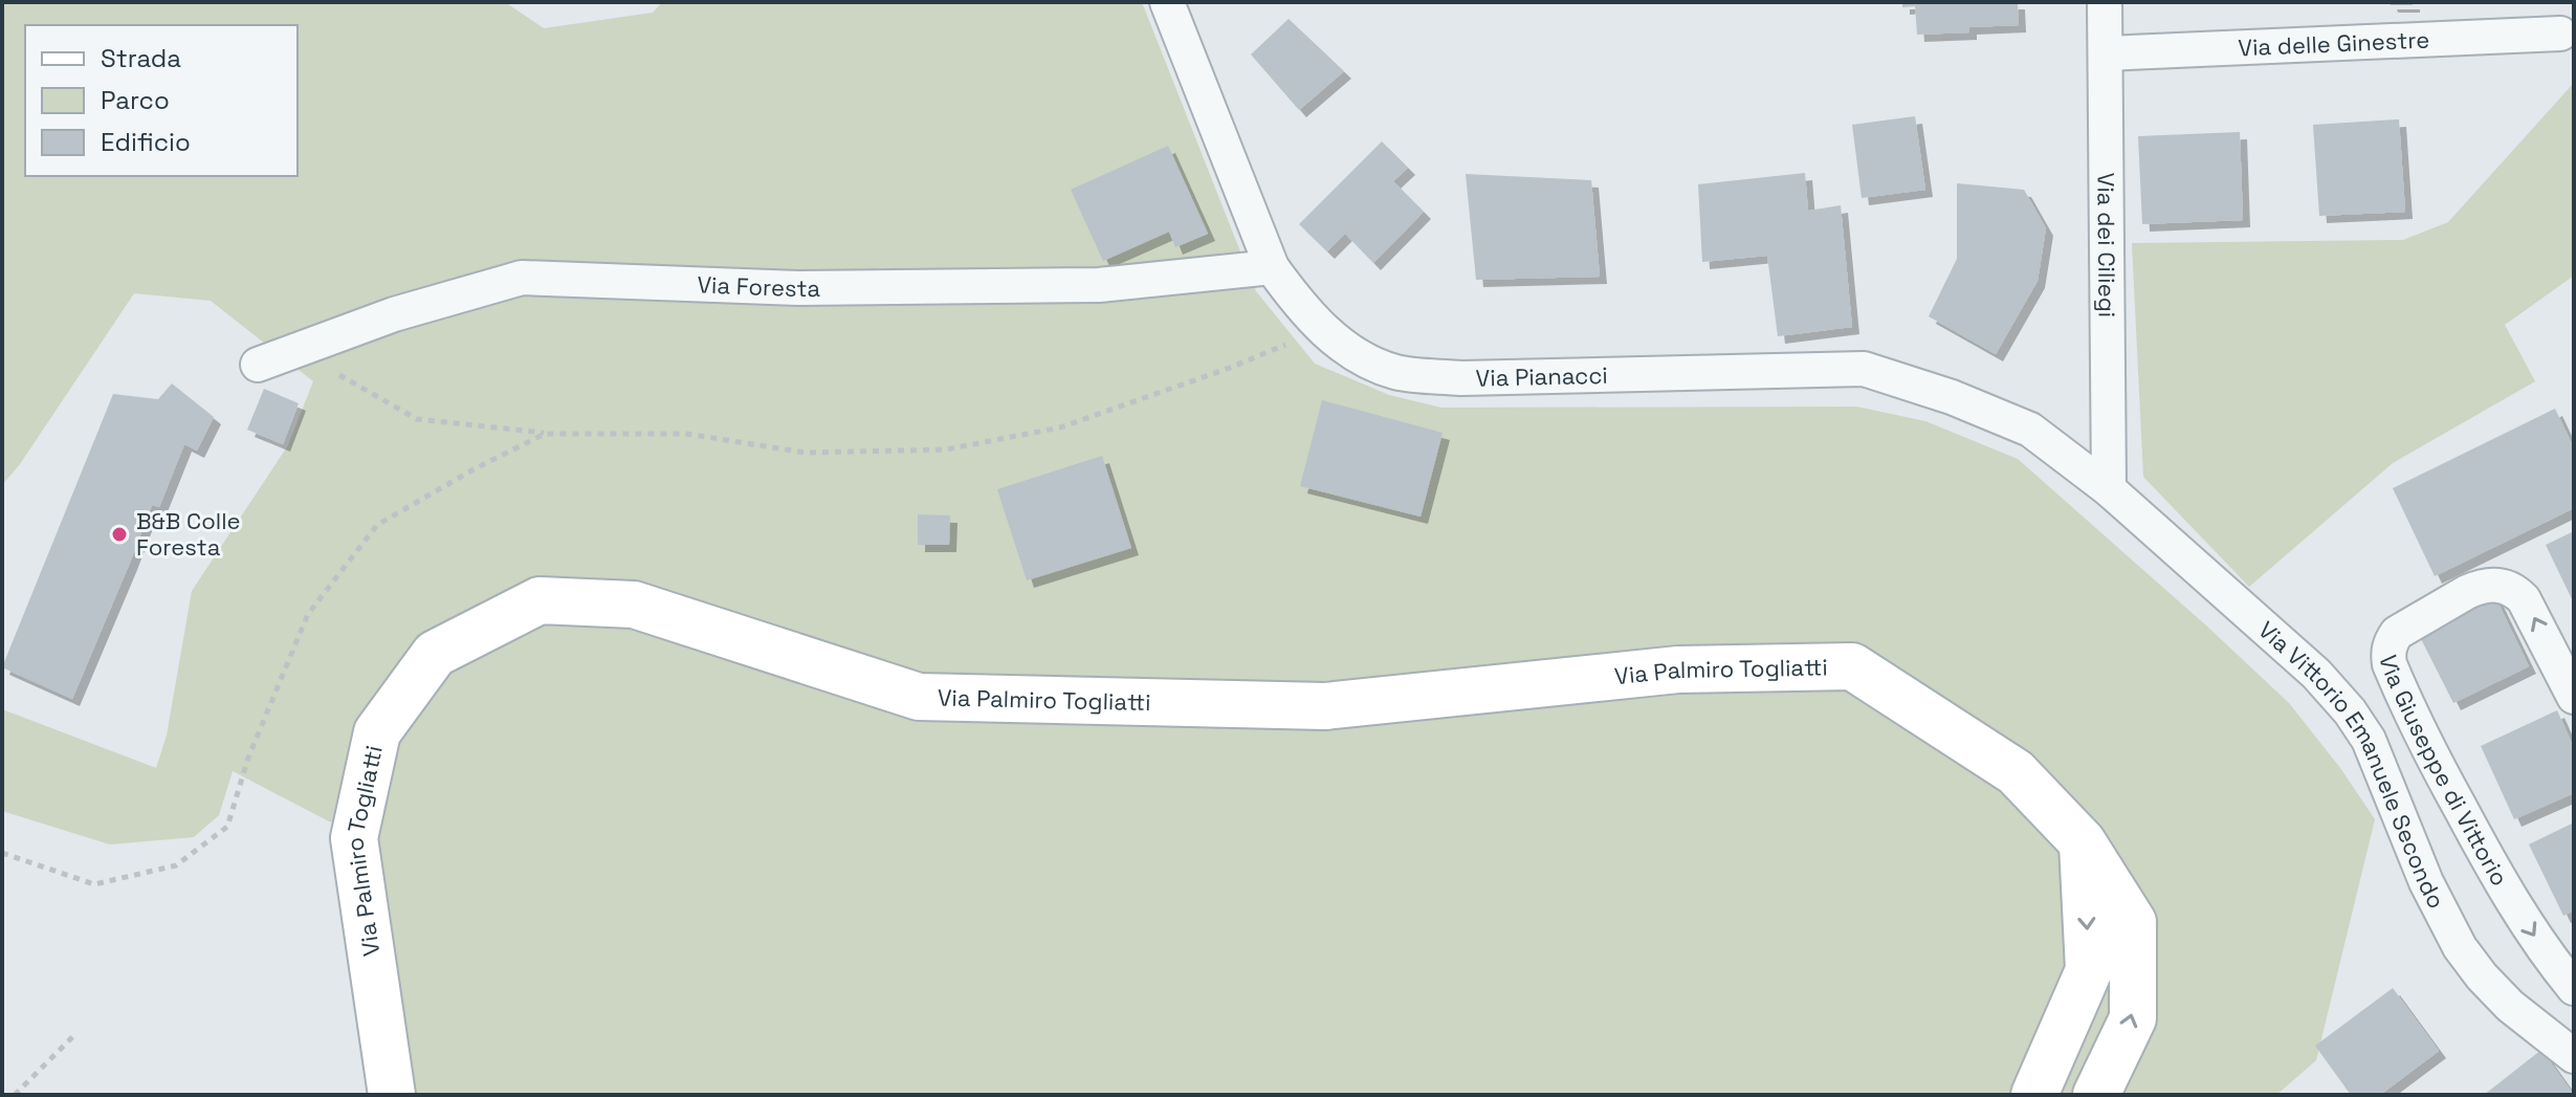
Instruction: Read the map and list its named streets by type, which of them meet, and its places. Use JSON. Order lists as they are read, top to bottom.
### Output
{
  "streets": {
    "street": [
      "Via delle Ginestre",
      "Via dei Ciliegi",
      "Via Foresta",
      "Via Pianacci",
      "Via Palmiro Togliatti",
      "Via Vittorio Emanuele Secondo",
      "Via Giuseppe di Vittorio"
    ]
  },
  "crossings": [
    ["Via delle Ginestre", "Via dei Ciliegi"],
    ["Via dei Ciliegi", "Via Pianacci"],
    ["Via dei Ciliegi", "Via Vittorio Emanuele Secondo"],
    ["Via Foresta", "Via Pianacci"],
    ["Via Pianacci", "Via Vittorio Emanuele Secondo"]
  ],
  "places": ["B&B Colle Foresta"],
  "legend": ["Strada", "Parco", "Edificio"]
}
